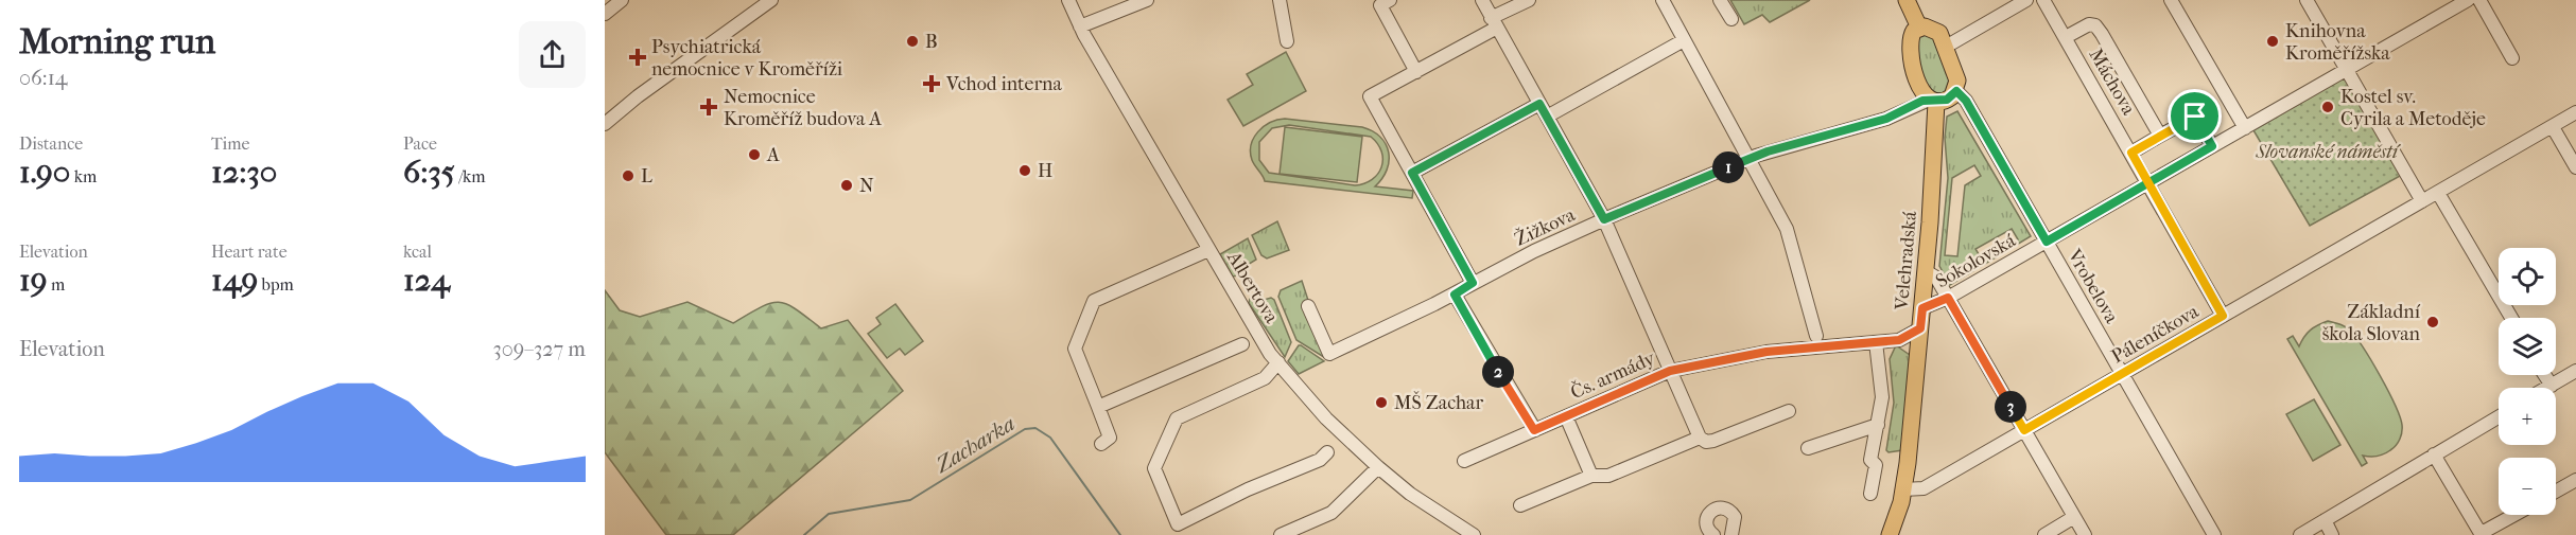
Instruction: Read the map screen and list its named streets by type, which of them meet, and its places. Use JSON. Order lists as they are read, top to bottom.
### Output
{
  "streets": {
    "main road": ["Velehradská"],
    "street": [
      "Máchova",
      "Žižkova",
      "Sokolovská",
      "Vrobelova",
      "Albertova",
      "Páleníčkova",
      "Čs. armády"
    ]
  },
  "crossings": [
    ["Máchova", "Sokolovská"],
    ["Máchova", "Páleníčkova"],
    ["Žižkova", "Velehradská"],
    ["Velehradská", "Sokolovská"],
    ["Velehradská", "Páleníčkova"],
    ["Sokolovská", "Vrobelova"],
    ["Vrobelova", "Páleníčkova"]
  ],
  "water": ["Zacharka"],
  "parks": ["Slovanské náměstí"],
  "places": {
    "other": [
      "B",
      "Knihovna Kroměřížska",
      "Kostel sv. Cyrila a Metoděje",
      "A",
      "H",
      "L",
      "N",
      "Základní škola Slovan",
      "MŠ Zachar"
    ],
    "health": ["Psychiatrická nemocnice v Kroměříži", "Vchod interna", "Nemocnice Kroměříž budova A"]
  },
  "page": {
    "heading": ["Morning run", "06:14"],
    "stats": [
      ["Distance", "1.90 km"],
      ["Time", "12:30"],
      ["Pace", "6:35 /km"],
      ["Elevation", "19 m"],
      ["Heart rate", "149 bpm"],
      ["kcal", "124"]
    ],
    "pins": ["1", "2", "3"],
    "map_buttons": ["+", "−"],
    "chart": ["Elevation", "309–327 m"]
  }
}
